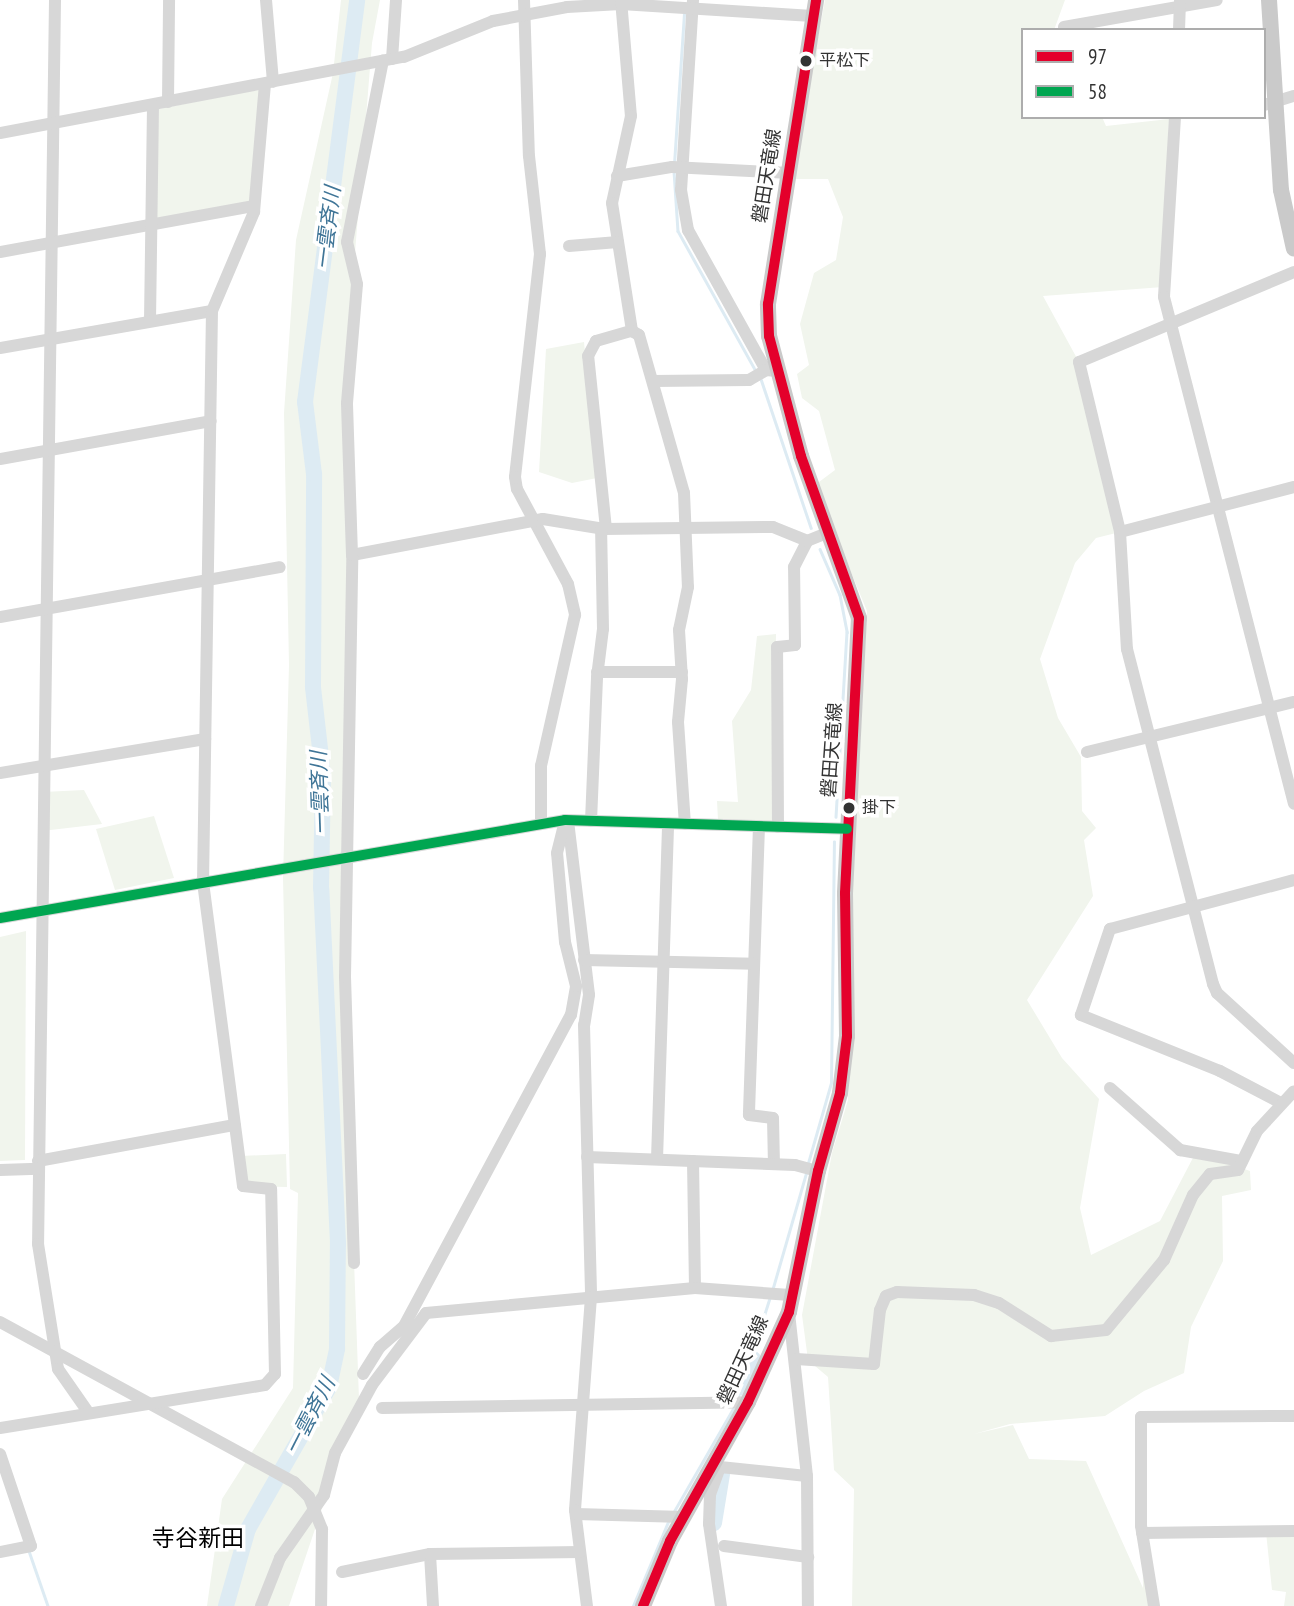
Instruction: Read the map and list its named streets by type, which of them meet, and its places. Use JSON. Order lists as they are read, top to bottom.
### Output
{
  "streets": {
    "main road": ["磐田天竜線"]
  },
  "districts": ["寺谷新田"],
  "water": ["一雲斉川"],
  "places": ["平松下", "掛下"],
  "lines": ["transit line 97", "transit line 58"],
  "legend": ["97", "58"]
}
